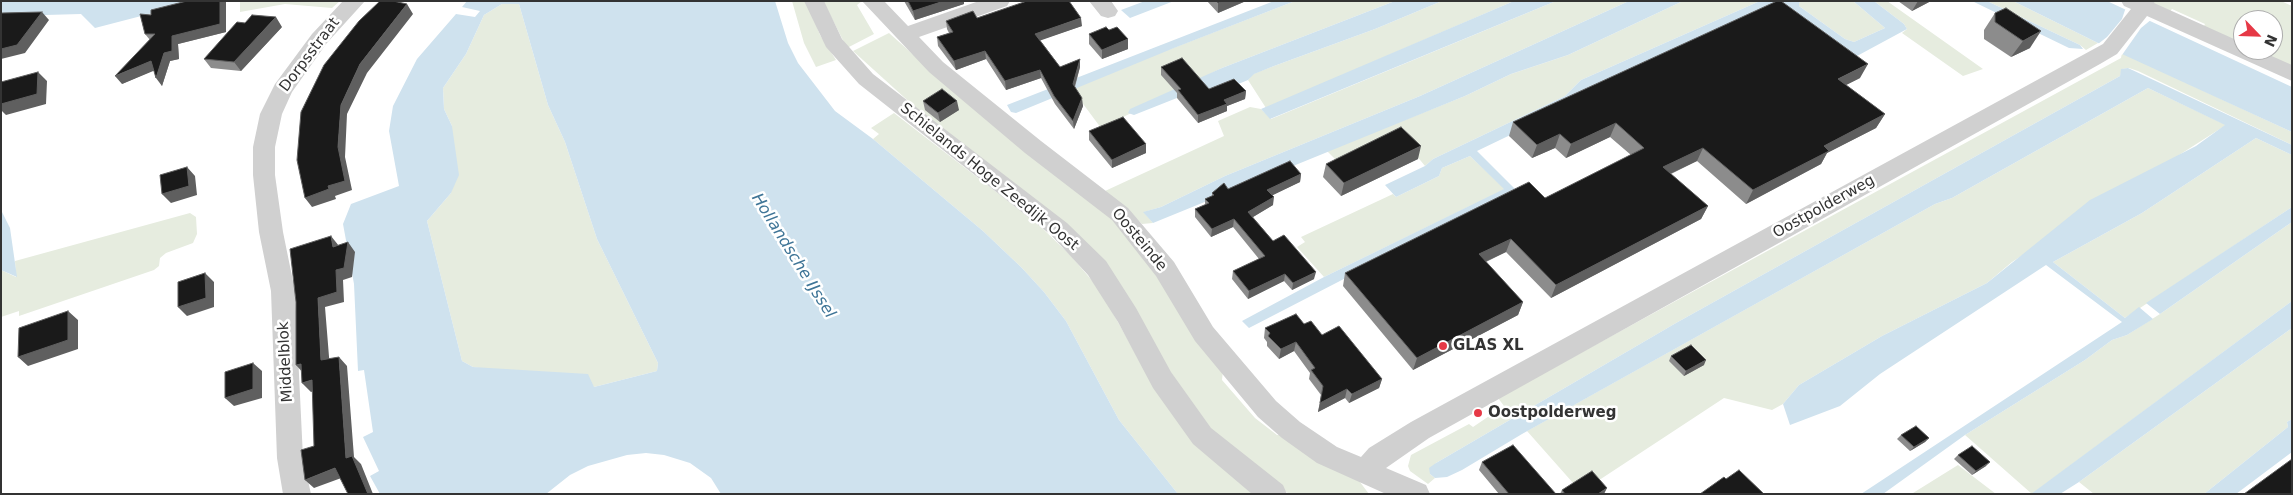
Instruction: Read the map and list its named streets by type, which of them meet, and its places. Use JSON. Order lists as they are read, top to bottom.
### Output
{
  "streets": {
    "street": [
      "Dorpsstraat",
      "Schielands Hoge Zeedijk Oost",
      "Oostpolderweg",
      "Oosteinde",
      "Middelblok"
    ]
  },
  "crossings": [
    ["Dorpsstraat", "Middelblok"],
    ["Oostpolderweg", "Oosteinde"]
  ],
  "water": ["Hollandsche IJssel"],
  "places": ["GLAS XL", "Oostpolderweg"],
  "north": "bottom right"
}
